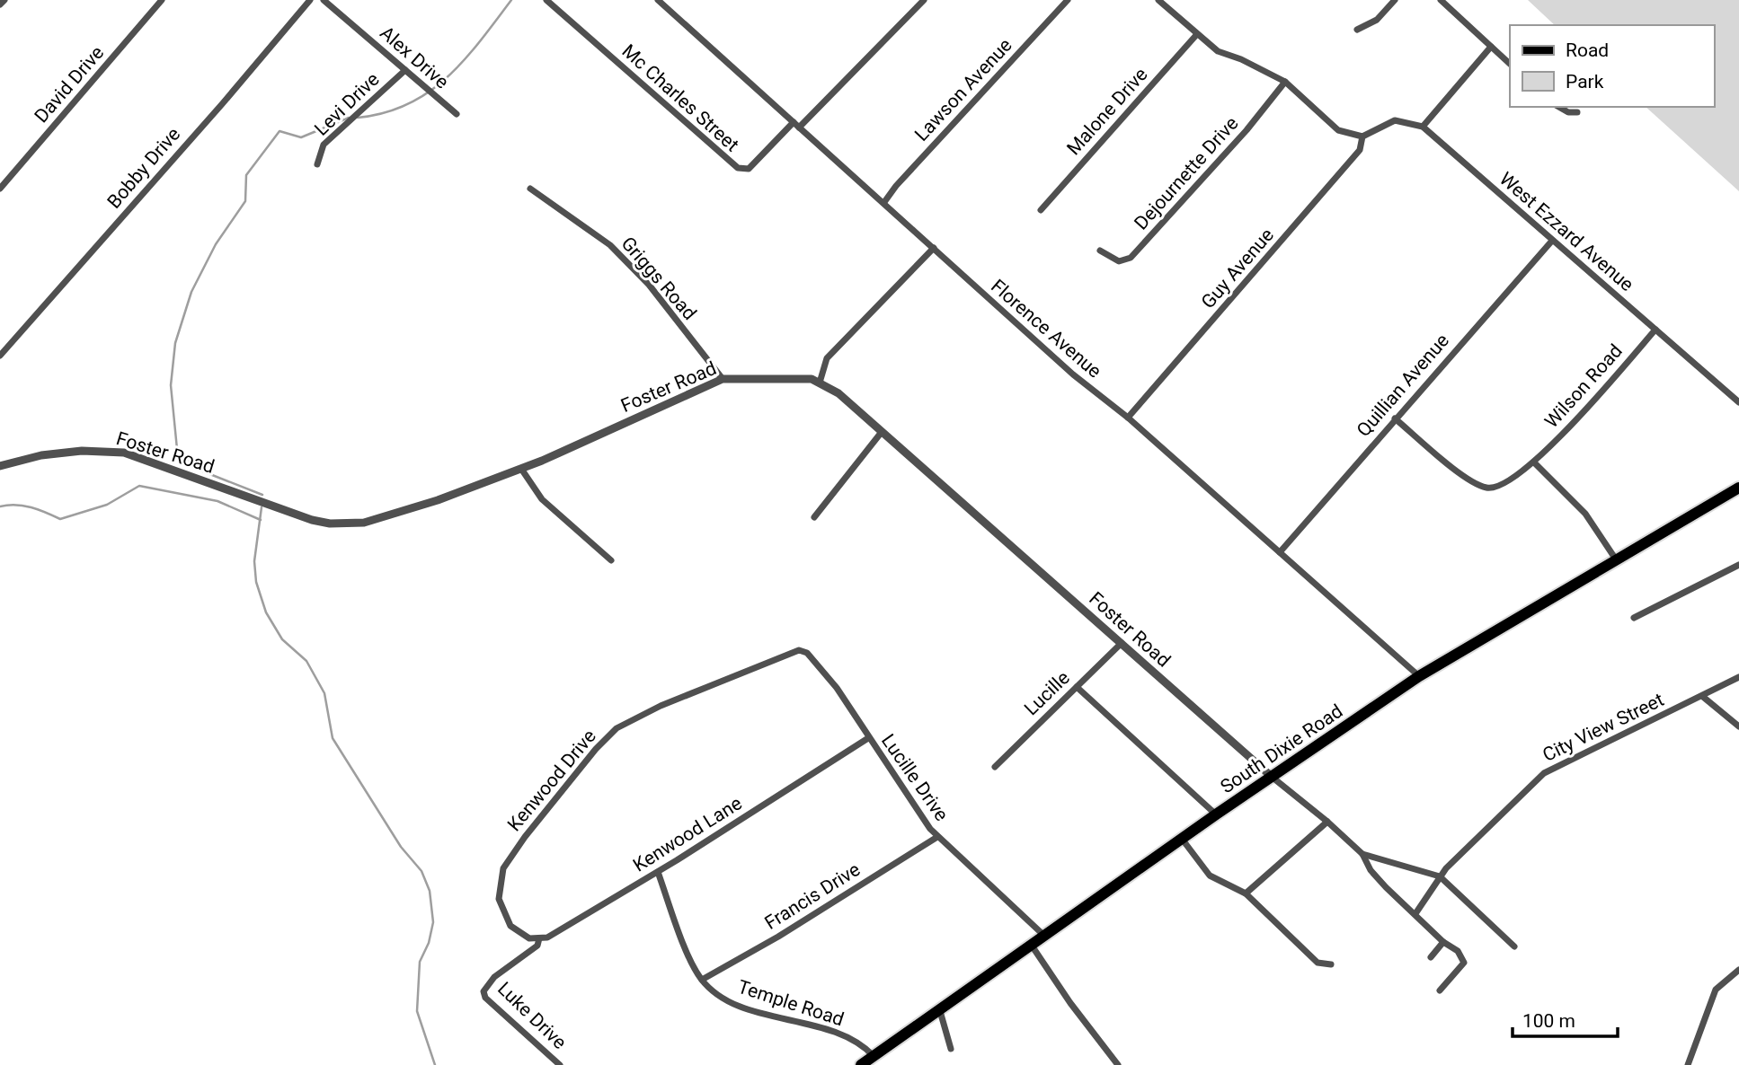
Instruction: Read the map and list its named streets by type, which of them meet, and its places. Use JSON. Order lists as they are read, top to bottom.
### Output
{
  "streets": {
    "main road": ["South Dixie Road"],
    "street": [
      "Alex Drive",
      "David Drive",
      "Lawson Avenue",
      "Mc Charles Street",
      "Levi Drive",
      "Malone Drive",
      "Bobby Drive",
      "Dejournette Drive",
      "West Ezzard Avenue",
      "Guy Avenue",
      "Griggs Road",
      "Florence Avenue",
      "Quillian Avenue",
      "Wilson Road",
      "Foster Road",
      "Lucille",
      "City View Street",
      "Lucille Drive",
      "Kenwood Drive",
      "Kenwood Lane",
      "Francis Drive",
      "Temple Road",
      "Luke Drive"
    ]
  },
  "crossings": [
    ["Alex Drive", "Levi Drive"],
    ["Lawson Avenue", "Florence Avenue"],
    ["Mc Charles Street", "Florence Avenue"],
    ["West Ezzard Avenue", "Quillian Avenue"],
    ["West Ezzard Avenue", "Wilson Road"],
    ["Guy Avenue", "Florence Avenue"],
    ["Griggs Road", "Foster Road"],
    ["Florence Avenue", "Quillian Avenue"],
    ["Florence Avenue", "South Dixie Road"],
    ["Quillian Avenue", "Wilson Road"],
    ["Foster Road", "Lucille"],
    ["Foster Road", "South Dixie Road"],
    ["South Dixie Road", "Lucille Drive"],
    ["South Dixie Road", "Temple Road"],
    ["Lucille Drive", "Kenwood Drive"],
    ["Lucille Drive", "Kenwood Lane"],
    ["Lucille Drive", "Francis Drive"],
    ["Kenwood Drive", "Kenwood Lane"],
    ["Kenwood Drive", "Luke Drive"],
    ["Kenwood Lane", "Temple Road"],
    ["Kenwood Lane", "Luke Drive"],
    ["Francis Drive", "Temple Road"]
  ],
  "legend": ["Road", "Park"],
  "scale_bar": "100 m"
}
